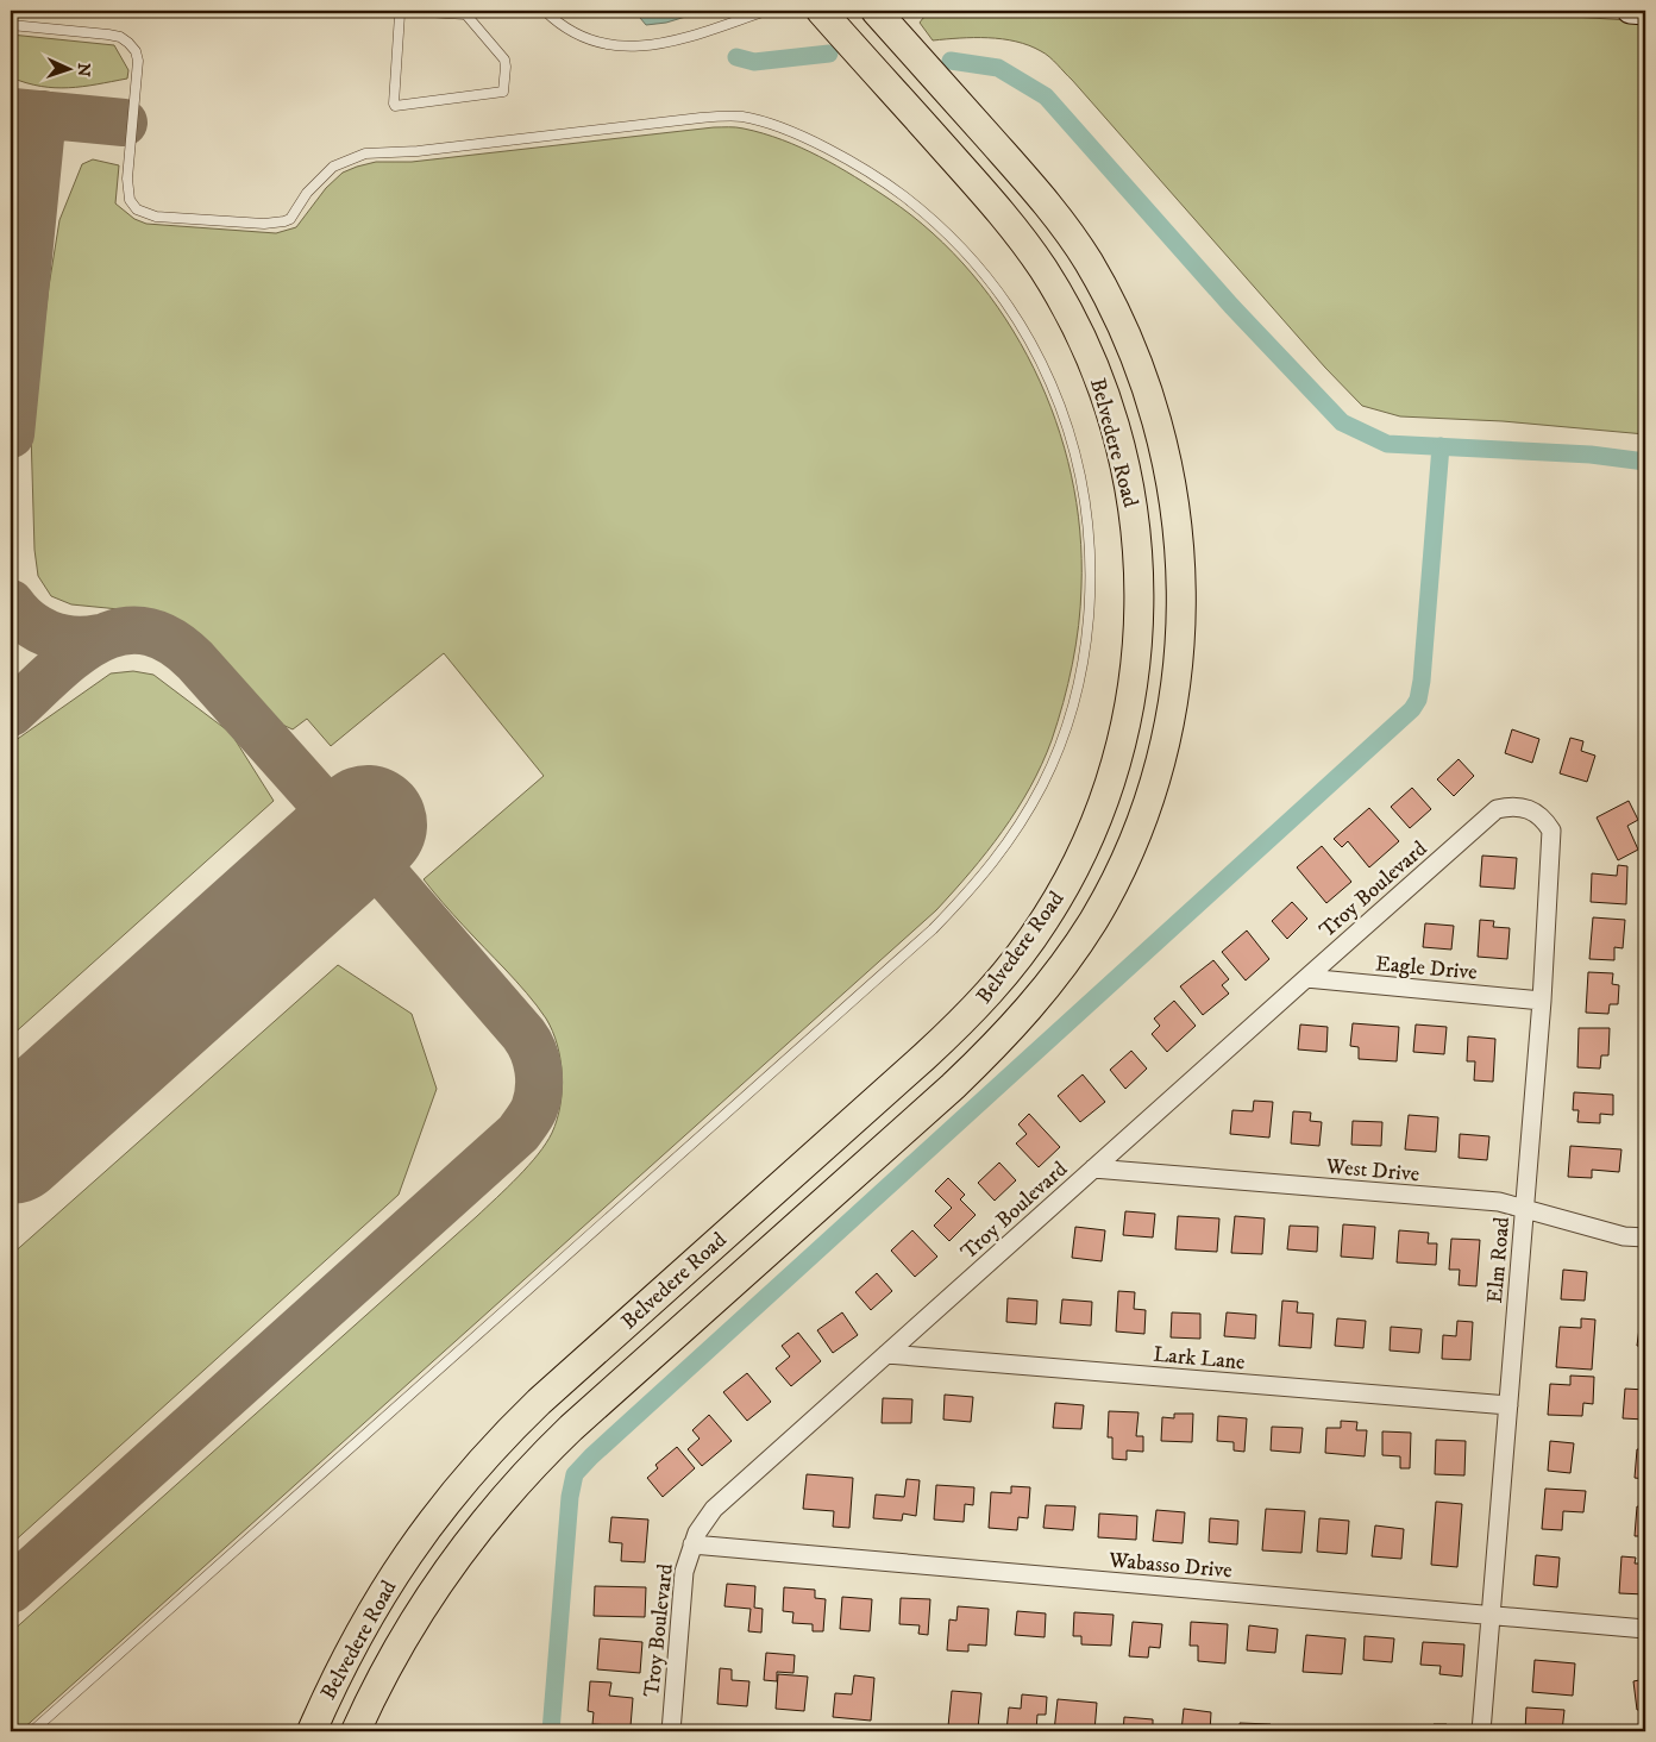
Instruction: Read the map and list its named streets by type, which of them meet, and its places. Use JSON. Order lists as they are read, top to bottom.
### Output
{
  "streets": {
    "main road": ["Belvedere Road"],
    "street": [
      "Troy Boulevard",
      "Eagle Drive",
      "West Drive",
      "Elm Road",
      "Lark Lane",
      "Wabasso Drive"
    ]
  },
  "crossings": [
    ["Troy Boulevard", "Eagle Drive"],
    ["Troy Boulevard", "West Drive"],
    ["Troy Boulevard", "Elm Road"],
    ["Troy Boulevard", "Lark Lane"],
    ["Troy Boulevard", "Wabasso Drive"],
    ["Eagle Drive", "Elm Road"],
    ["West Drive", "Elm Road"],
    ["Elm Road", "Lark Lane"],
    ["Elm Road", "Wabasso Drive"]
  ],
  "north": "right"
}
